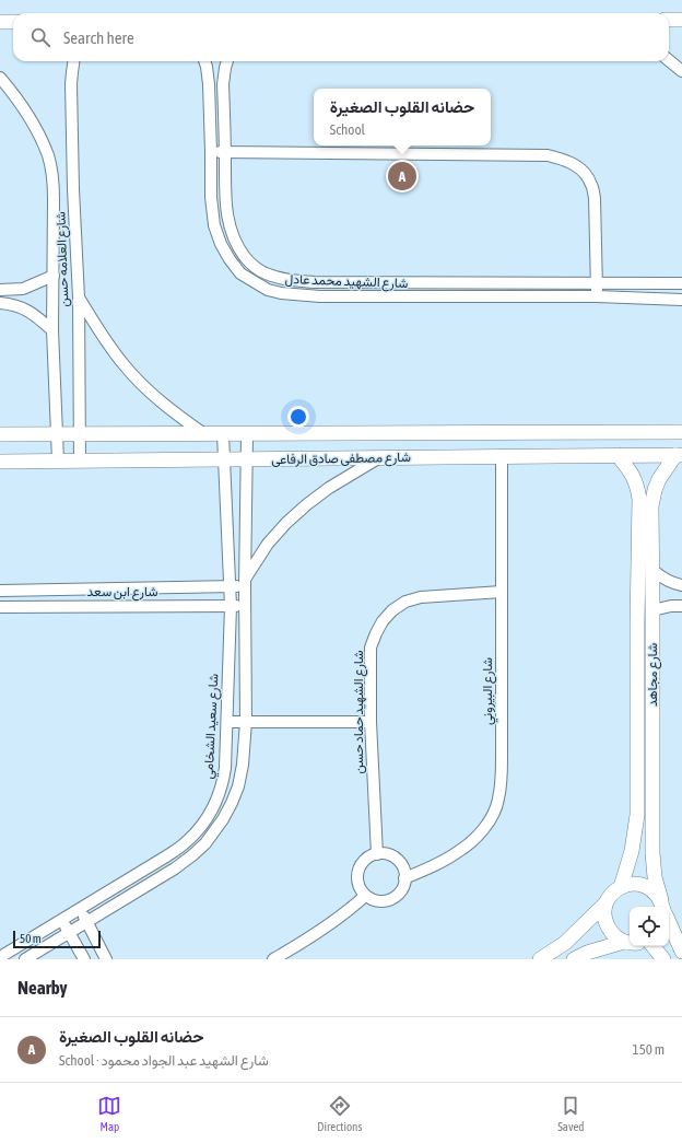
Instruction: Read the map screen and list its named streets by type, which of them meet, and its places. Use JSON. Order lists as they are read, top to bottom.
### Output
{
  "streets": {
    "street": [
      "شارع العلامه حسن",
      "شارع الشهيد محمد عادل",
      "شارع مصطفى صادق الرفاعى",
      "شارع ابن سعد",
      "شارع مجاهد",
      "شارع البيروني",
      "شارع الشهيد حماد حسن",
      "شارع سعيد الشخامي"
    ]
  },
  "crossings": [
    ["شارع العلامه حسن", "شارع مصطفى صادق الرفاعى"],
    ["شارع مصطفى صادق الرفاعى", "شارع مجاهد"],
    ["شارع مصطفى صادق الرفاعى", "شارع البيروني"],
    ["شارع مصطفى صادق الرفاعى", "شارع سعيد الشخامي"],
    ["شارع ابن سعد", "شارع سعيد الشخامي"],
    ["شارع البيروني", "شارع الشهيد حماد حسن"]
  ],
  "scale_bar": "50 m",
  "page": {
    "search": "Search here",
    "popup": ["حضانه القلوب الصغيرة", "School"],
    "pins": "A",
    "scale": "50 m",
    "heading": "Nearby",
    "list": [
      {
        "mark": "A",
        "name": "حضانه القلوب الصغيرة",
        "note": "School · شارع الشهيد عبد الجواد محمود",
        "value": "150 m"
      }
    ],
    "nav": ["Map", "Directions", "Saved"]
  }
}
